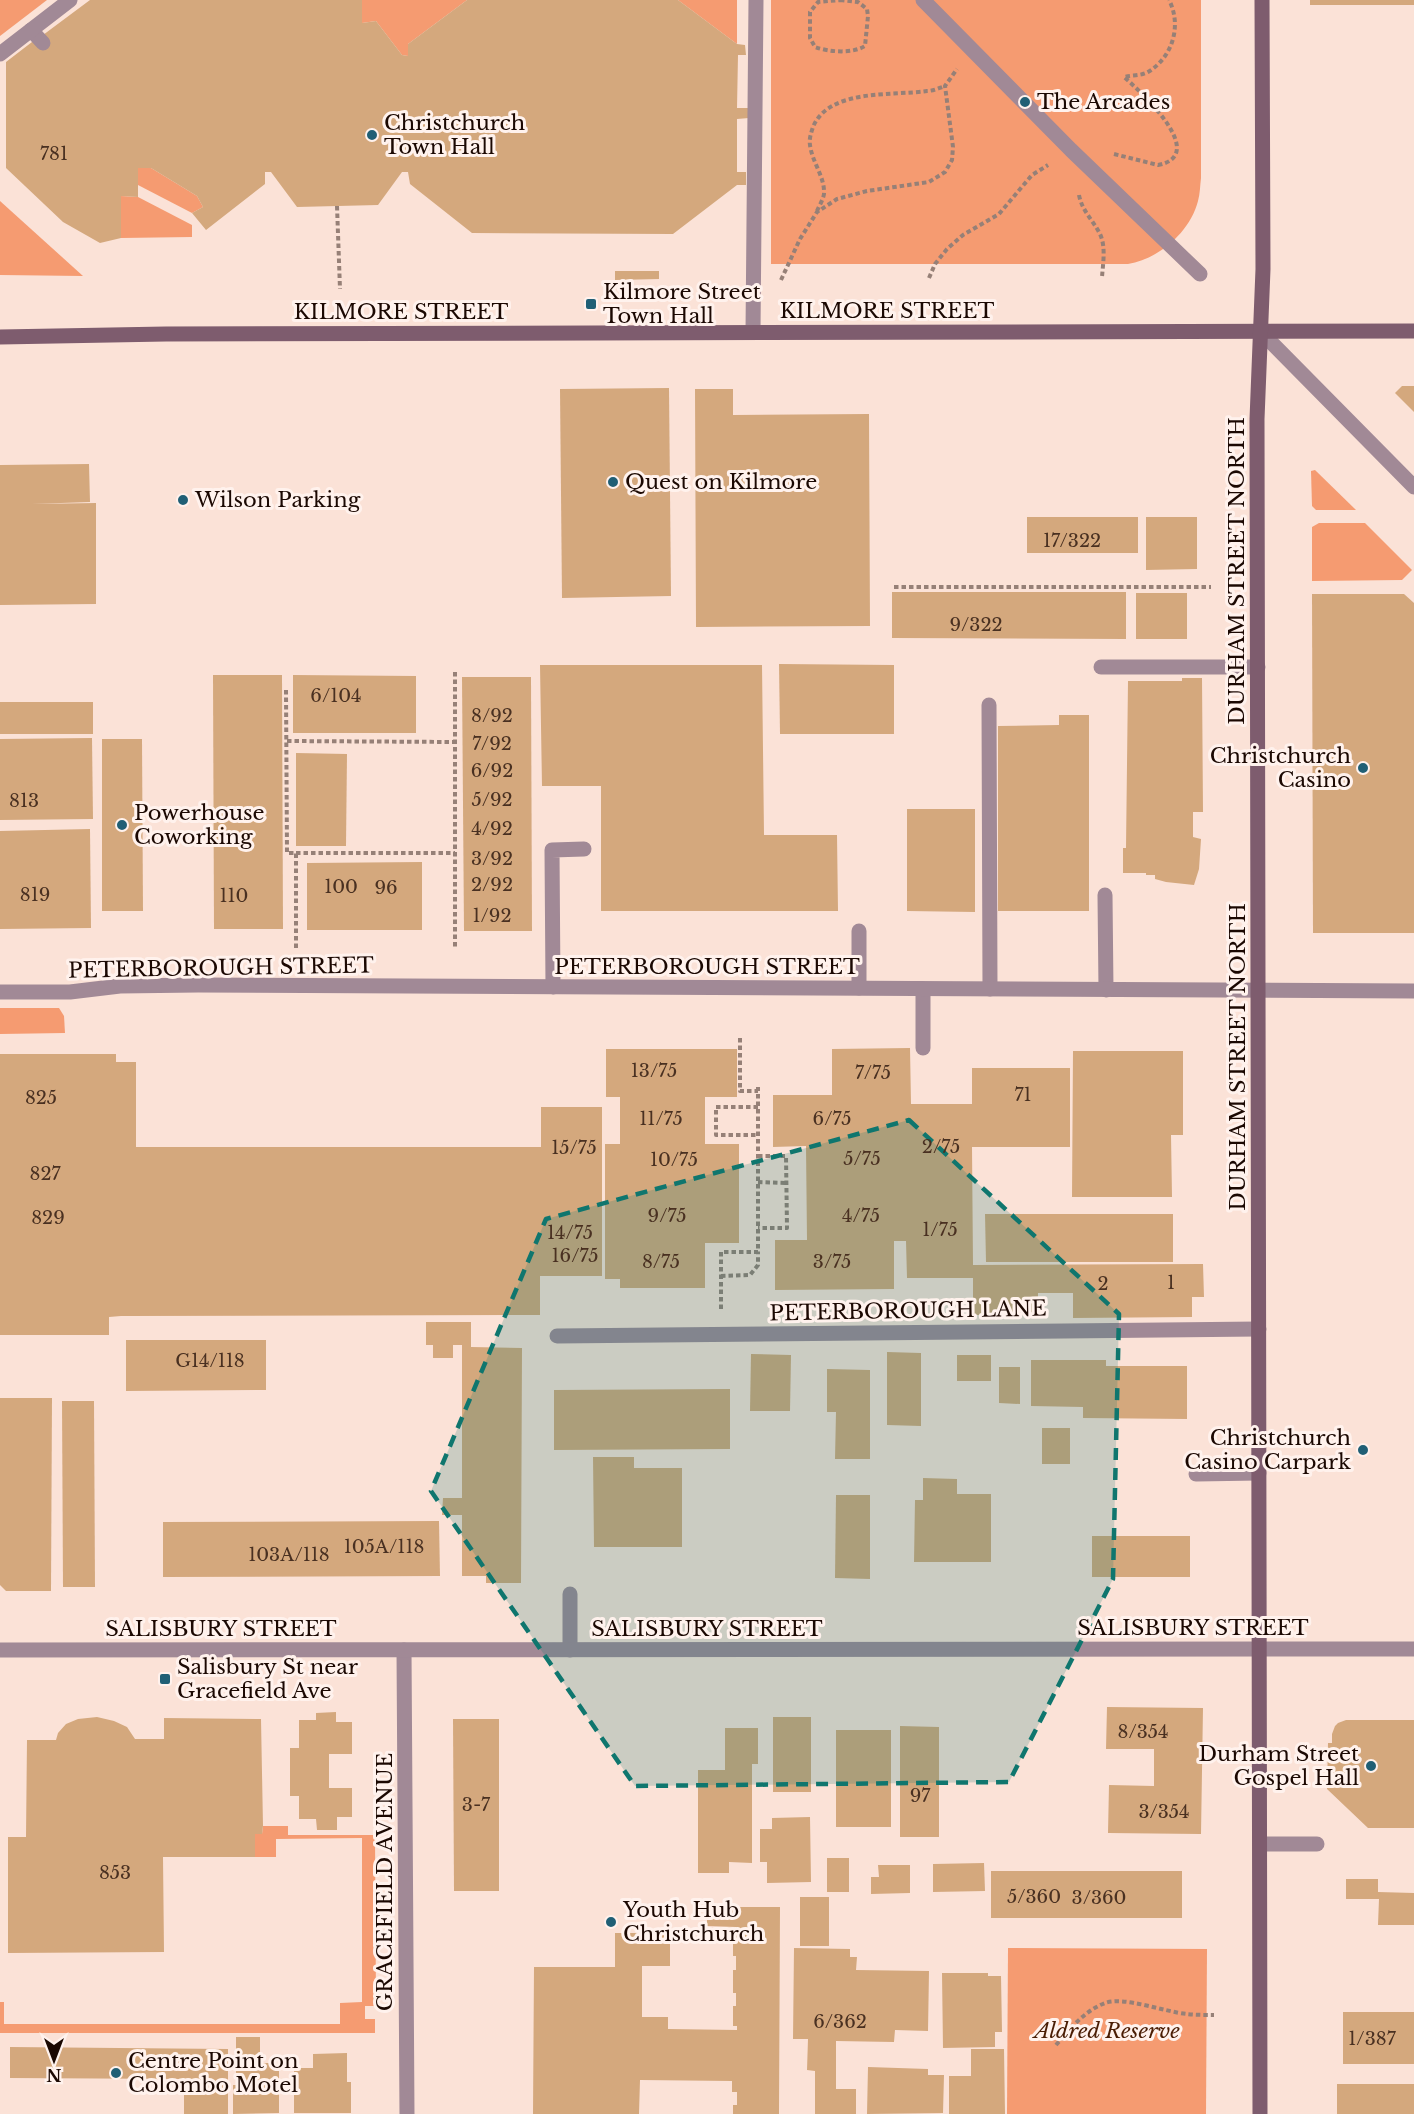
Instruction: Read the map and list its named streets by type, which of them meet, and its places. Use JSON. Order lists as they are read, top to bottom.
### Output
{
  "streets": {
    "main road": ["KILMORE STREET", "DURHAM STREET NORTH"],
    "street": [
      "PETERBOROUGH STREET",
      "PETERBOROUGH LANE",
      "SALISBURY STREET",
      "GRACEFIELD AVENUE"
    ]
  },
  "crossings": [
    ["KILMORE STREET", "DURHAM STREET NORTH"],
    ["DURHAM STREET NORTH", "PETERBOROUGH STREET"],
    ["DURHAM STREET NORTH", "PETERBOROUGH LANE"],
    ["DURHAM STREET NORTH", "SALISBURY STREET"],
    ["SALISBURY STREET", "GRACEFIELD AVENUE"]
  ],
  "parks": ["Aldred Reserve"],
  "places": {
    "other": [
      "The Arcades",
      "Christchurch Town Hall",
      "Quest on Kilmore",
      "Wilson Parking",
      "Christchurch Casino",
      "Powerhouse Coworking",
      "Christchurch Casino Carpark",
      "Durham Street Gospel Hall",
      "Youth Hub Christchurch",
      "Centre Point on Colombo Motel"
    ],
    "transit": ["Kilmore Street Town Hall", "Salisbury St near Gracefield Ave"]
  },
  "house_numbers": [
    "781",
    "17/322",
    "9/322",
    "6/104",
    "8/92",
    "7/92",
    "6/92",
    "5/92",
    "813",
    "4/92",
    "3/92",
    "2/92",
    "100",
    "96",
    "819",
    "110",
    "1/92",
    "13/75",
    "7/75",
    "71",
    "825",
    "11/75",
    "6/75",
    "2/75",
    "15/75",
    "5/75",
    "10/75",
    "827",
    "9/75",
    "4/75",
    "829",
    "1/75",
    "14/75",
    "16/75",
    "8/75",
    "3/75",
    "1",
    "2",
    "G14/118",
    "105A/118",
    "103A/118",
    "8/354",
    "97",
    "3-7",
    "3/354",
    "853",
    "5/360",
    "3/360",
    "6/362",
    "1/387"
  ],
  "north": "bottom"
}
